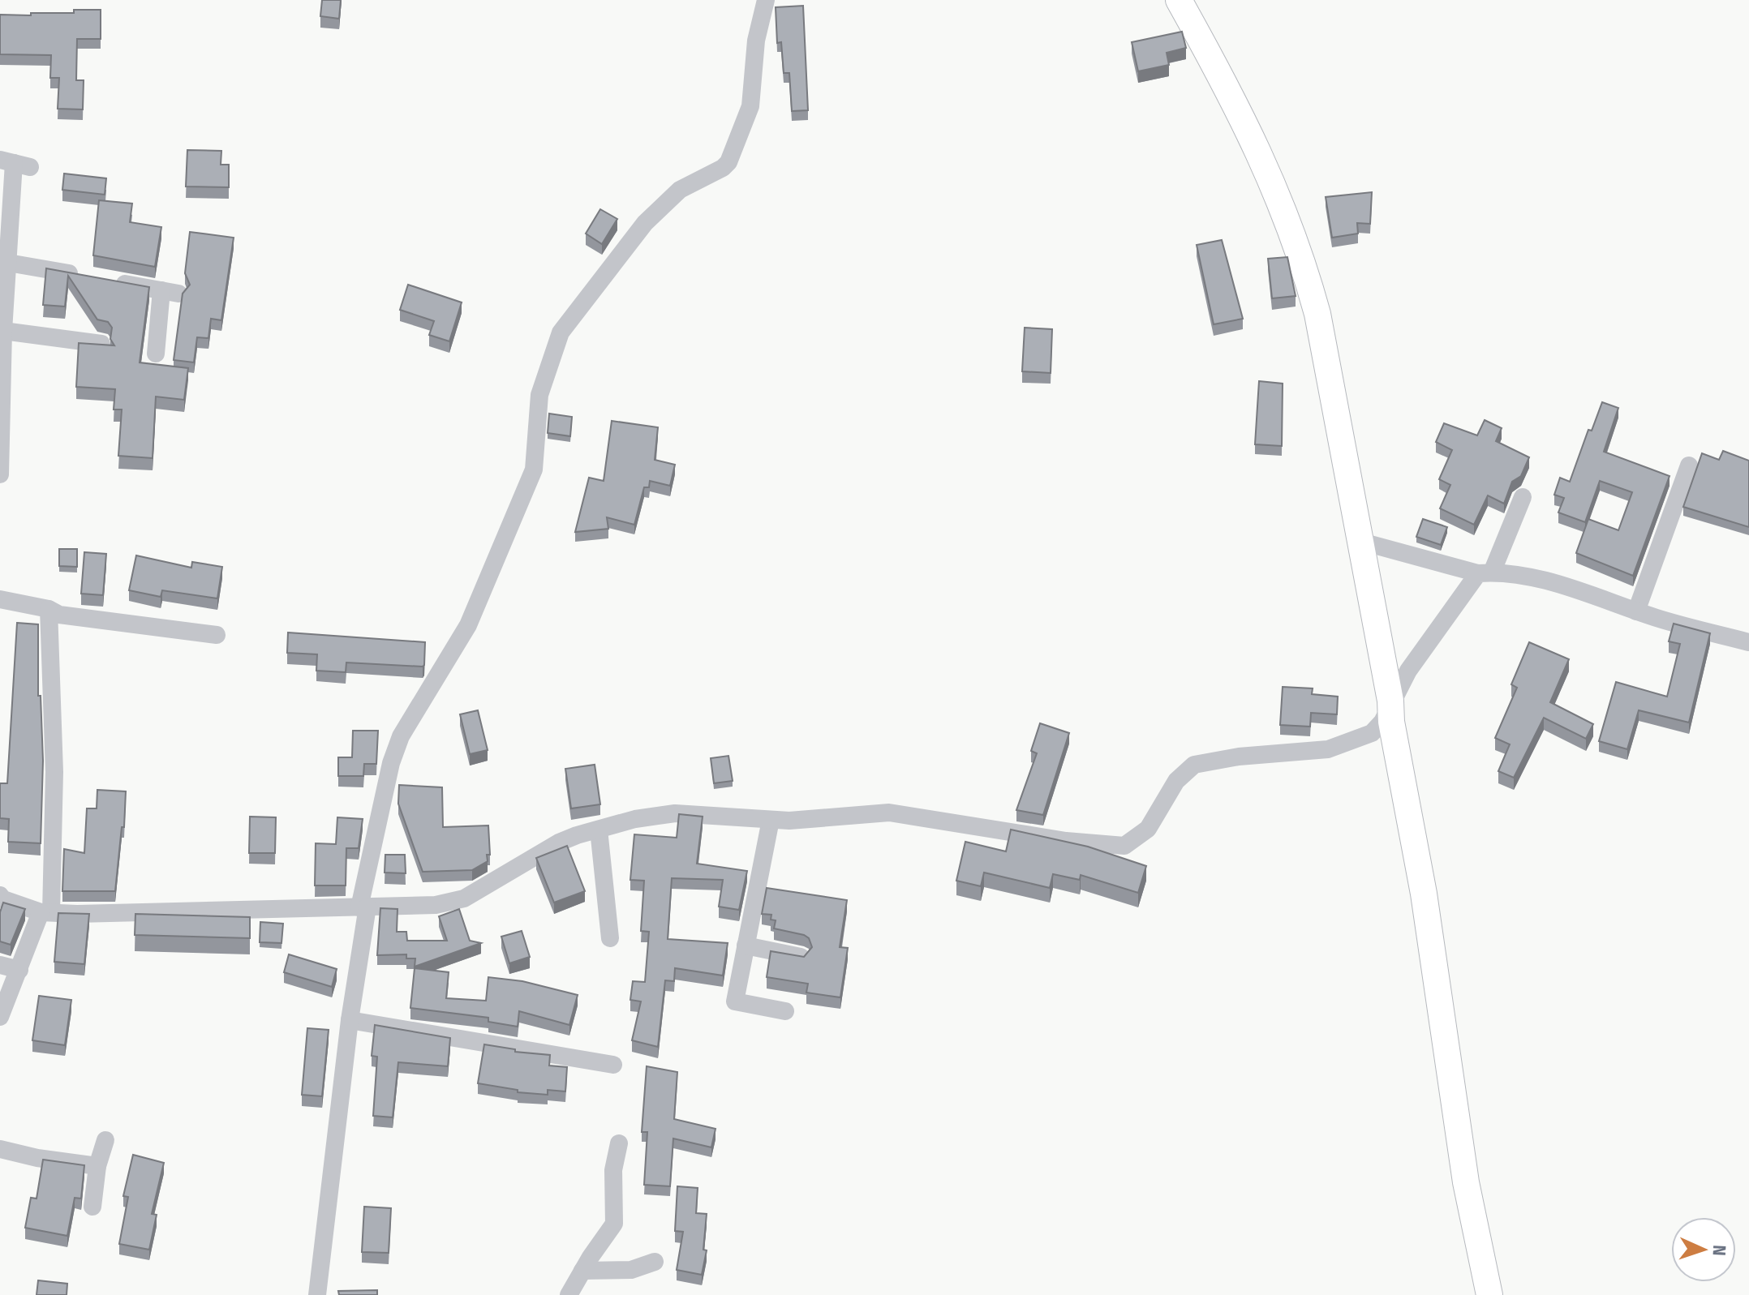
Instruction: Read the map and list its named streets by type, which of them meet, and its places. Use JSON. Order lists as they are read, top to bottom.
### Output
{
  "north": "right"
}
